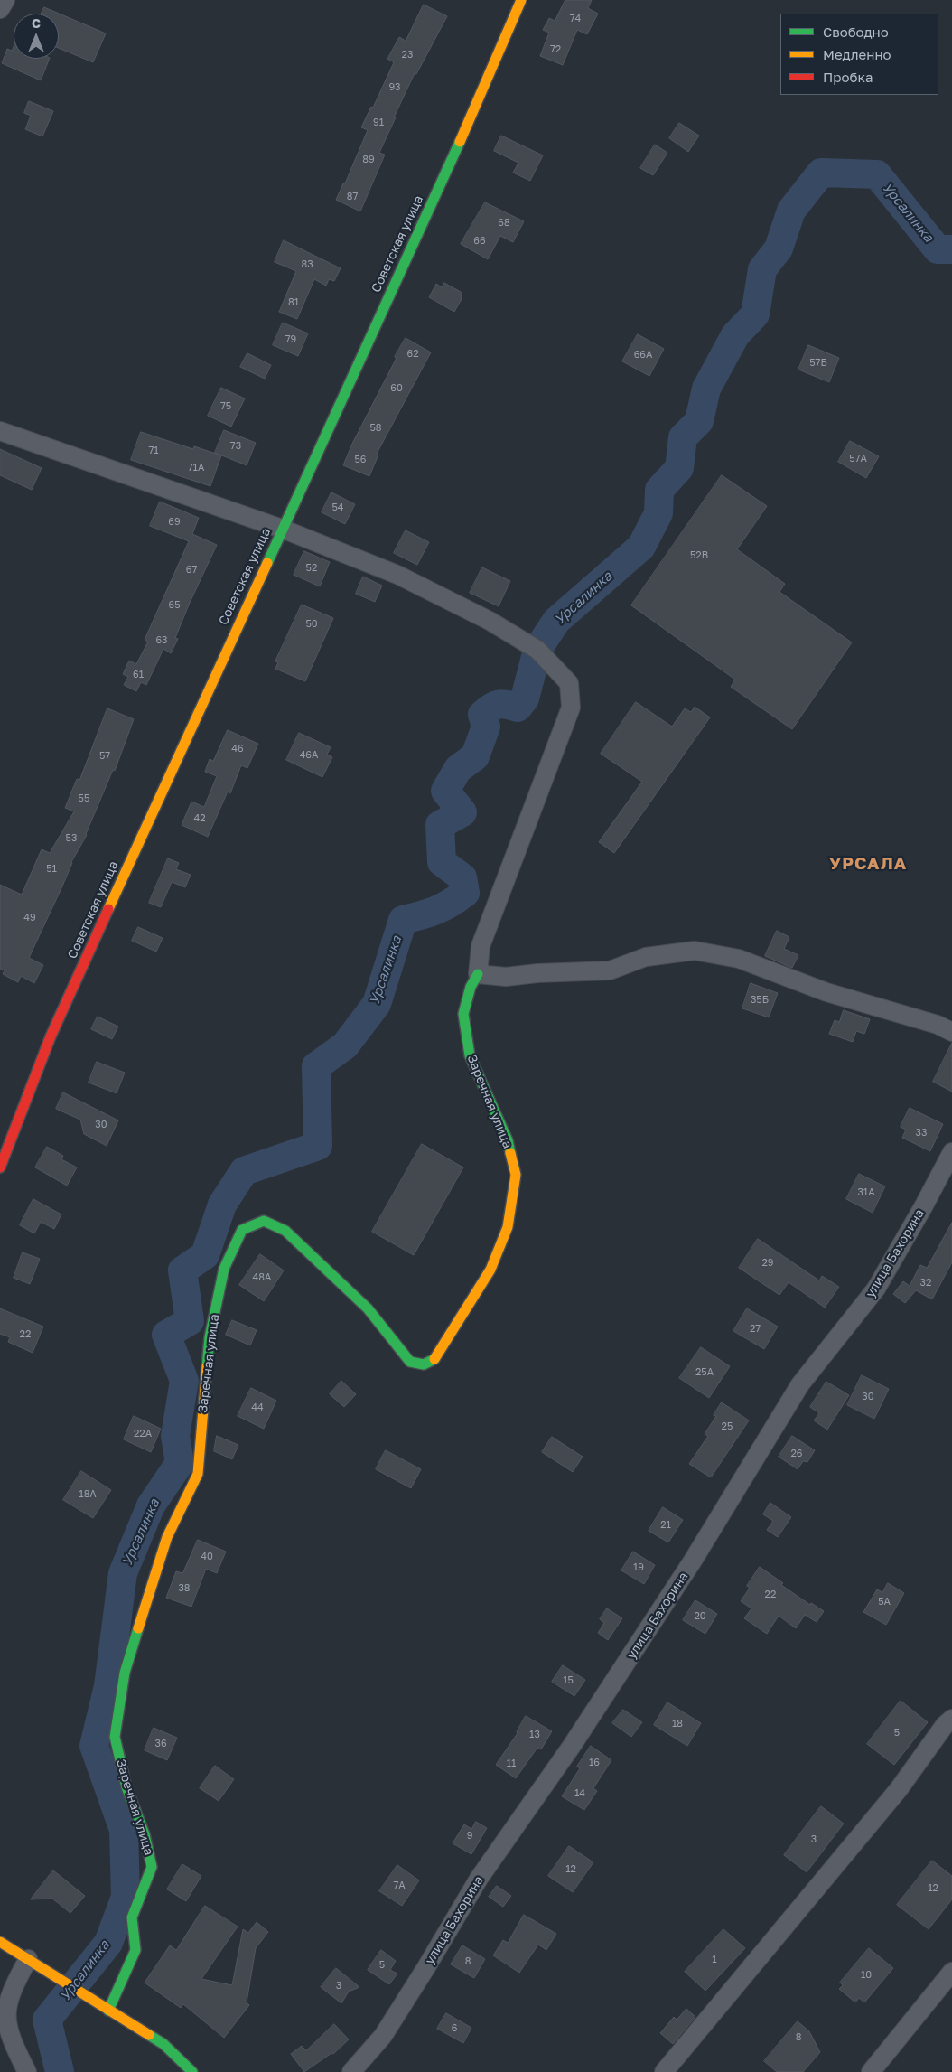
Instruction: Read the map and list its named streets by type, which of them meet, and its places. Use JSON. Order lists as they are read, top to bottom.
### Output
{
  "streets": {
    "street": ["Советская улица", "Заречная улица", "улица Бахорина"]
  },
  "districts": ["УРСАЛА"],
  "water": ["Урсалинка"],
  "house_numbers": [
    "74",
    "72",
    "23",
    "93",
    "91",
    "89",
    "87",
    "68",
    "66",
    "83",
    "81",
    "79",
    "62",
    "66A",
    "57Б",
    "60",
    "75",
    "58",
    "73",
    "71",
    "57А",
    "56",
    "71А",
    "54",
    "69",
    "52В",
    "52",
    "67",
    "65",
    "50",
    "63",
    "61",
    "46",
    "46А",
    "57",
    "55",
    "42",
    "53",
    "51",
    "49",
    "35Б",
    "30",
    "33",
    "31А",
    "29",
    "48А",
    "32",
    "27",
    "22",
    "25А",
    "30",
    "44",
    "25",
    "22А",
    "26",
    "18А",
    "21",
    "40",
    "19",
    "38",
    "22",
    "5А",
    "20",
    "15",
    "18",
    "5",
    "13",
    "36",
    "16",
    "11",
    "14",
    "9",
    "3",
    "12",
    "7А",
    "12",
    "1",
    "8",
    "5",
    "10",
    "3",
    "6",
    "8"
  ],
  "legend": ["Свободно", "Медленно", "Пробка"],
  "north": "top"
}
